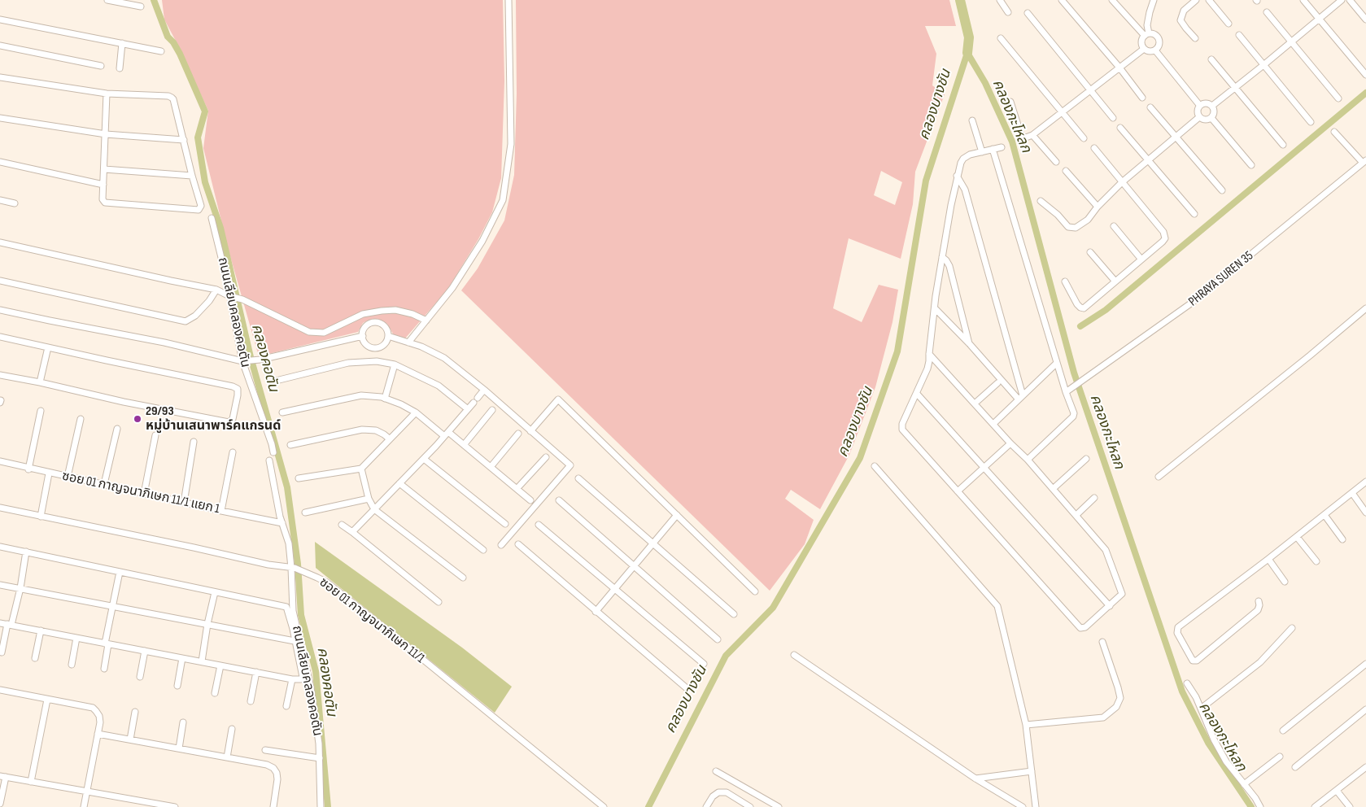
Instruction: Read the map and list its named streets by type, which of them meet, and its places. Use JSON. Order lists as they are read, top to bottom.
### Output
{
  "streets": {
    "street": [
      "PHRAYA SUREN 35",
      "ถนนเลียบคลองคอตัน",
      "ซอย 01 กาญจนาภิเษก 11/1 แยก 1",
      "ซอย 01 กาญจนาภิเษก 11/1"
    ]
  },
  "crossings": [
    ["ถนนเลียบคลองคอตัน", "ซอย 01 กาญจนาภิเษก 11/1 แยก 1"],
    ["ถนนเลียบคลองคอตัน", "ซอย 01 กาญจนาภิเษก 11/1"]
  ],
  "water": ["คลองบางชัน", "คลองกะโหลก", "คลองคอตัน"],
  "places": ["29/93 หมู่บ้านเสนาพาร์คแกรนด์"]
}
